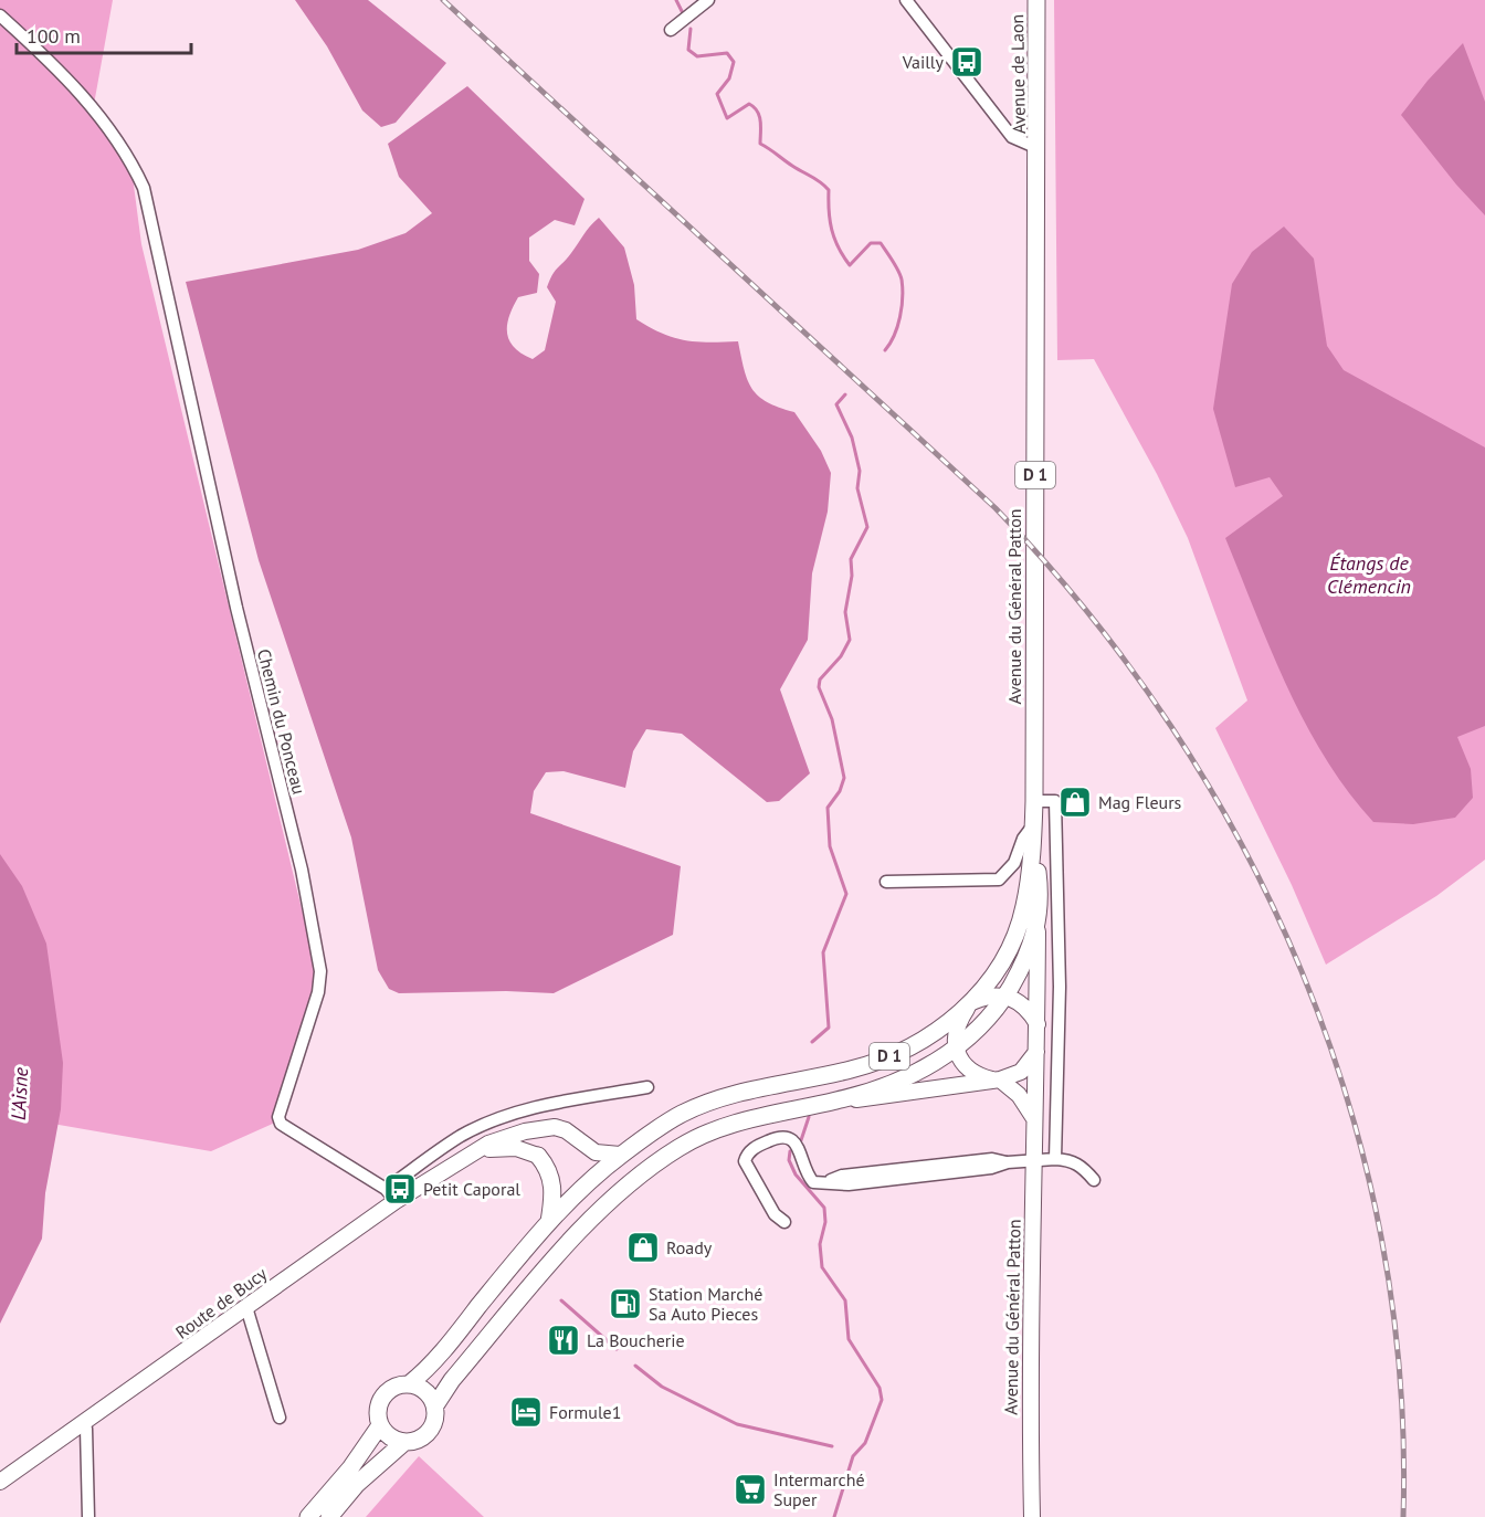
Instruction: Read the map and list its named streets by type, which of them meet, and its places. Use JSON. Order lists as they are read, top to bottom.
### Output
{
  "streets": {
    "main road": [
      "Avenue de Laon",
      "D 1",
      "Avenue du Général Patton",
      "Route de Bucy"
    ],
    "street": ["Chemin du Ponceau"]
  },
  "crossings": [
    ["Avenue de Laon", "Avenue du Général Patton"],
    ["D 1", "Avenue du Général Patton"],
    ["D 1", "Route de Bucy"],
    ["Chemin du Ponceau", "Route de Bucy"]
  ],
  "water": ["Étangs de Clémencin", "L'Aisne"],
  "places": {
    "bus stop": ["Vailly", "Petit Caporal"],
    "shop": ["Mag Fleurs", "Roady"],
    "fuel station": ["Station Marché Sa Auto Pieces"],
    "restaurant": ["La Boucherie"],
    "hotel": ["Formule1"],
    "supermarket": ["Intermarché Super"]
  },
  "scale_bar": "100 m"
}
